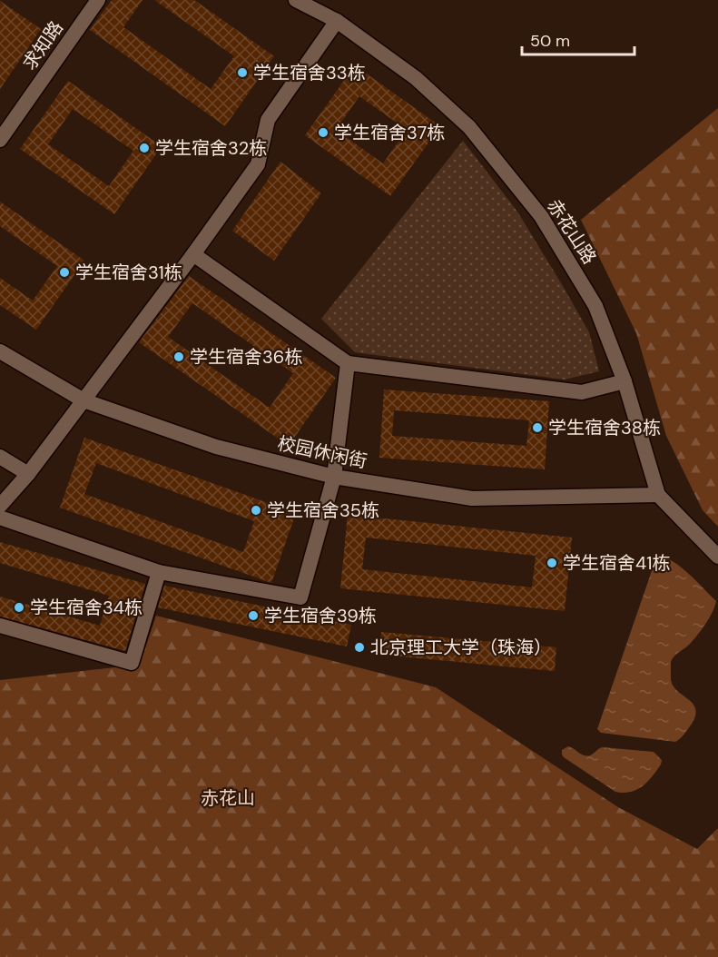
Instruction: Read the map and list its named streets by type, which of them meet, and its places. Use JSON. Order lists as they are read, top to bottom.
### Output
{
  "streets": {
    "street": ["求知路", "赤花山路", "校园休闲街"]
  },
  "crossings": [
    ["赤花山路", "校园休闲街"]
  ],
  "parks": ["赤花山"],
  "places": [
    "学生宿舍33栋",
    "学生宿舍37栋",
    "学生宿舍32栋",
    "学生宿舍31栋",
    "学生宿舍36栋",
    "学生宿舍38栋",
    "学生宿舍35栋",
    "学生宿舍41栋",
    "学生宿舍34栋",
    "学生宿舍39栋",
    "北京理工大学（珠海）"
  ],
  "scale_bar": "50 m"
}
